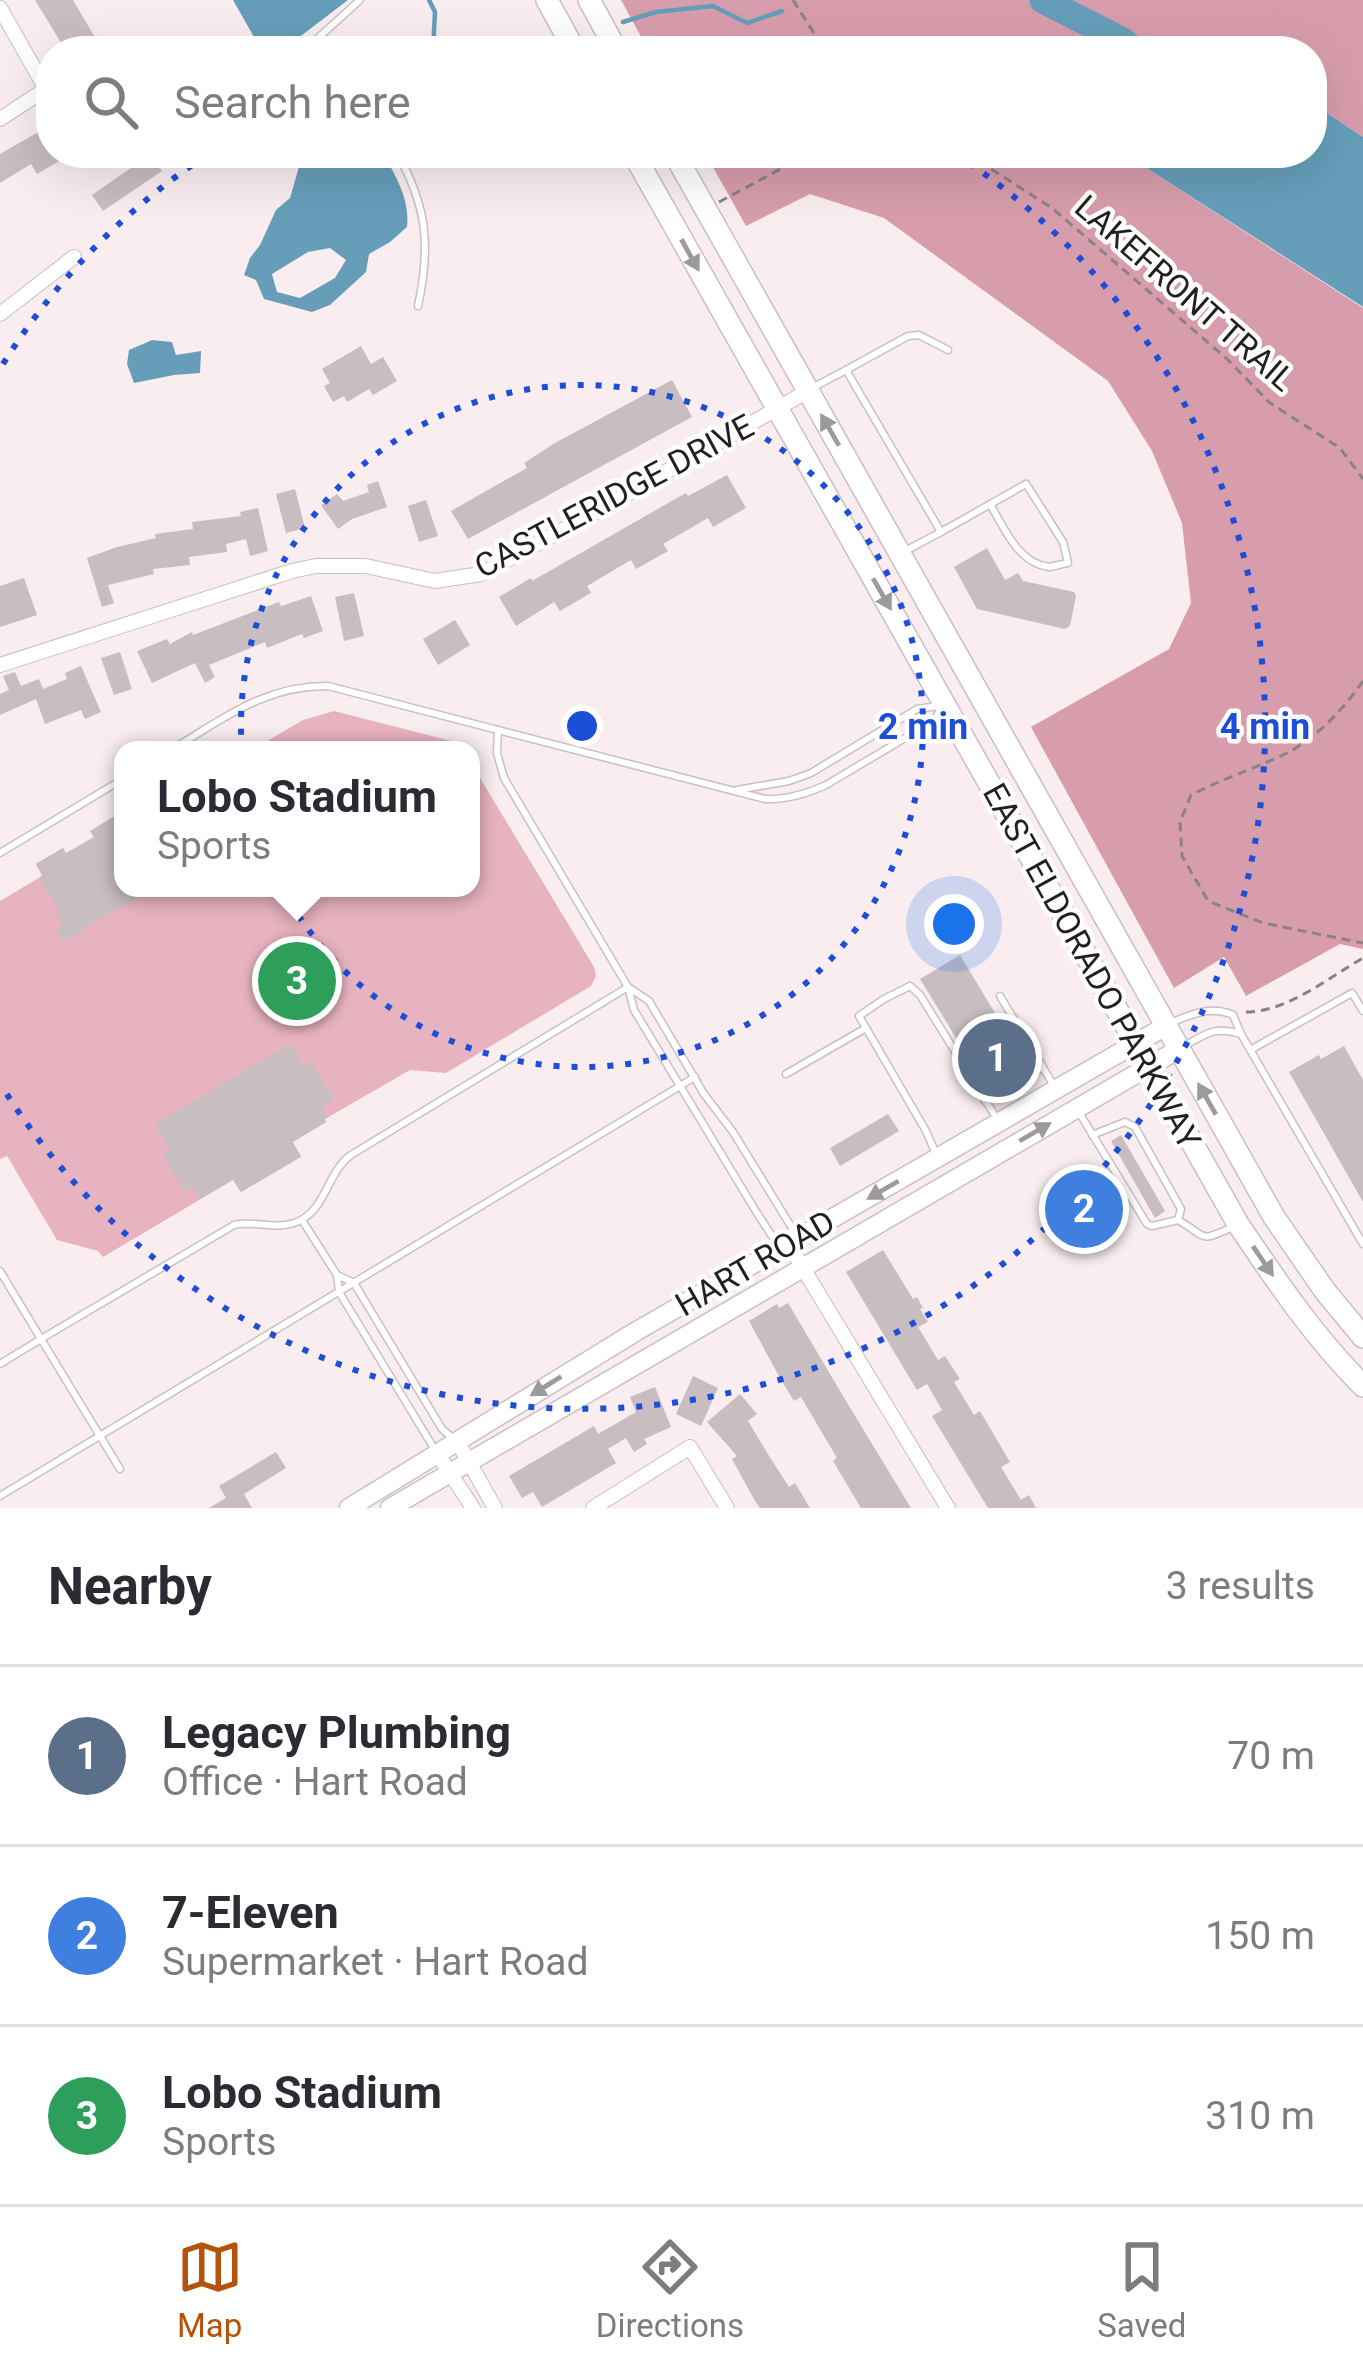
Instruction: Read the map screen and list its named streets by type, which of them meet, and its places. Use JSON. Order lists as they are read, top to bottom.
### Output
{
  "streets": {
    "main road": ["EAST ELDORADO PARKWAY"],
    "street": ["CASTLERIDGE DRIVE", "HART ROAD"],
    "path": ["LAKEFRONT TRAIL"]
  },
  "crossings": [
    ["CASTLERIDGE DRIVE", "EAST ELDORADO PARKWAY"],
    ["EAST ELDORADO PARKWAY", "HART ROAD"]
  ],
  "page": {
    "search": "Search here",
    "popup": ["Lobo Stadium", "Sports"],
    "pins": ["3", "1", "2"],
    "heading": ["Nearby", "3 results"],
    "list": [
      {
        "mark": "1",
        "name": "Legacy Plumbing",
        "note": "Office · Hart Road",
        "value": "70 m"
      },
      {
        "mark": "2",
        "name": "7-Eleven",
        "note": "Supermarket · Hart Road",
        "value": "150 m"
      },
      {
        "mark": "3",
        "name": "Lobo Stadium",
        "note": "Sports",
        "value": "310 m"
      }
    ],
    "nav": ["Map", "Directions", "Saved"]
  },
  "rings": ["2 min", "4 min"]
}
